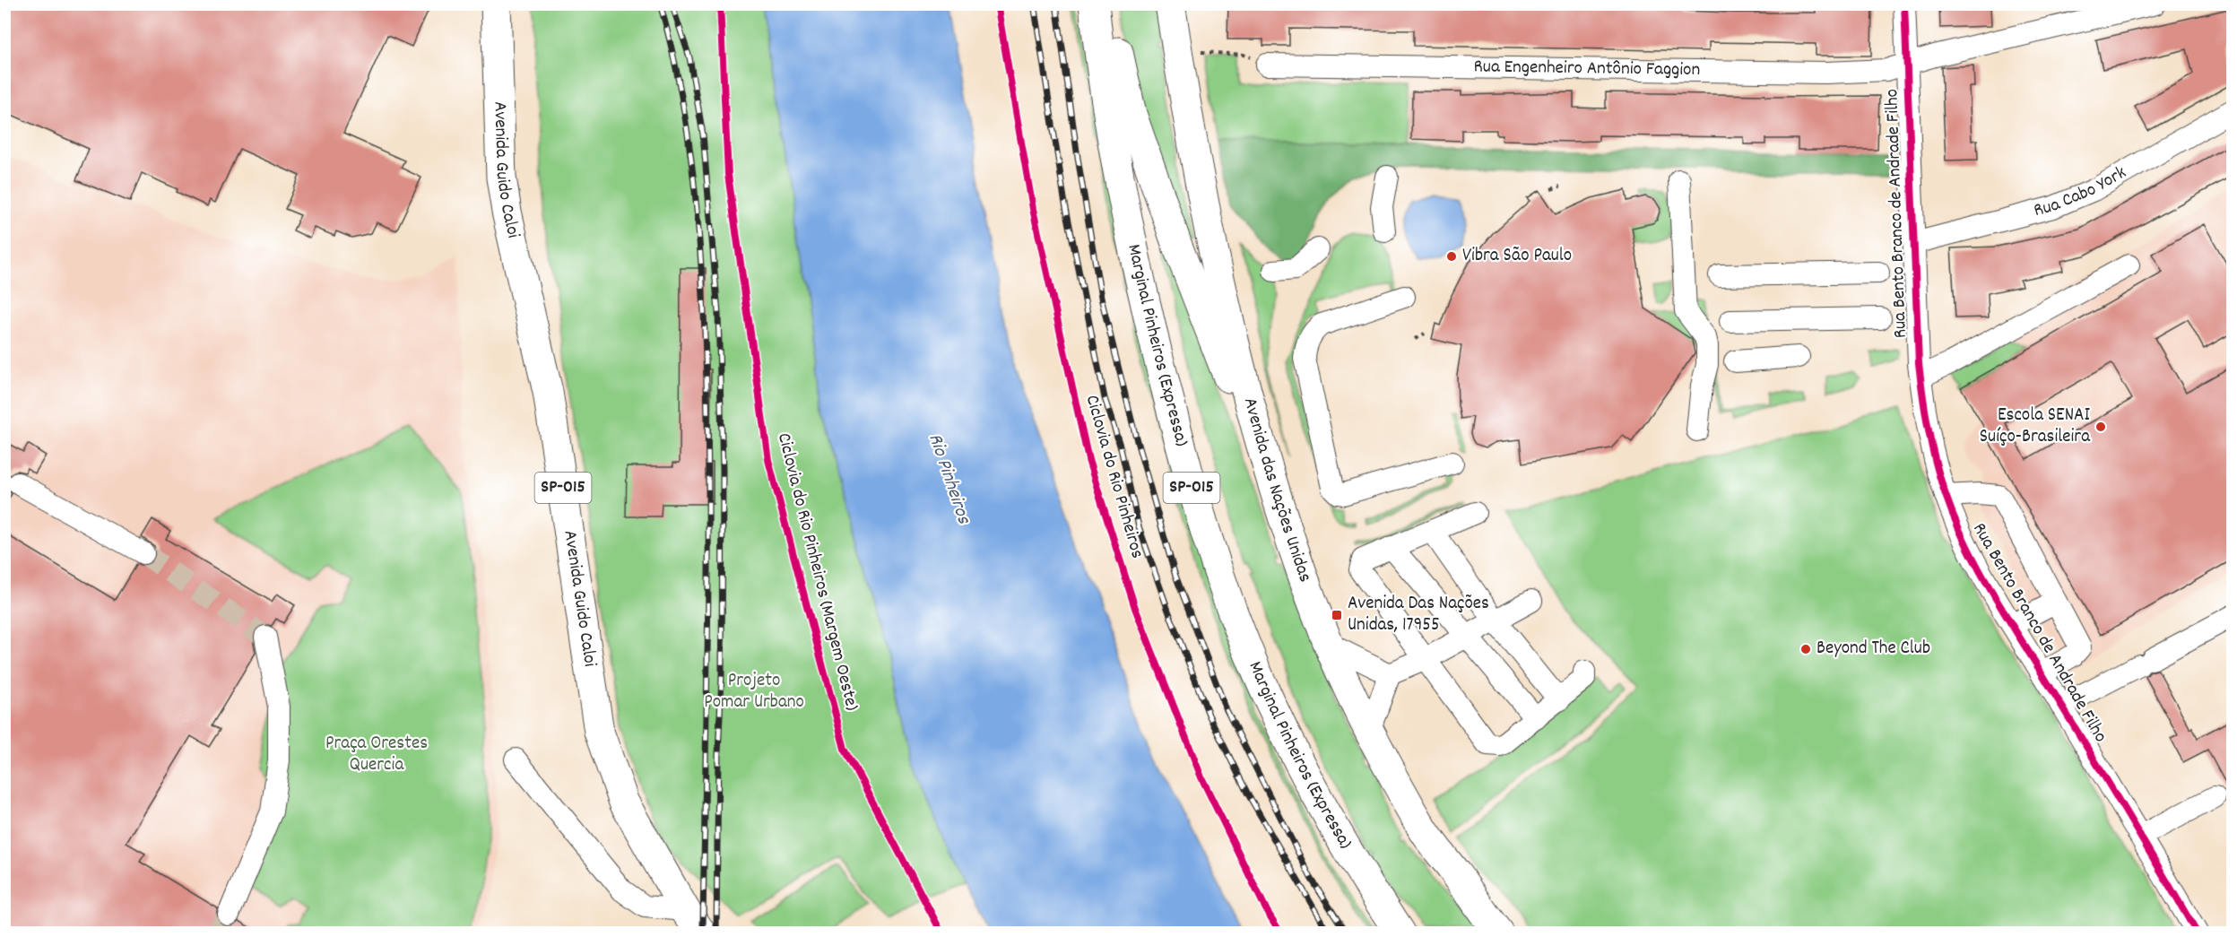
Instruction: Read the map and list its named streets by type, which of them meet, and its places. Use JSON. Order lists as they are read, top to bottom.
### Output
{
  "streets": {
    "highway": [
      "Avenida Guido Caloi",
      "Marginal Pinheiros (Expressa)",
      "SP-015",
      "Avenida das Nações Unidas"
    ],
    "street": ["Rua Engenheiro Antônio Faggion", "Rua Cabo York", "Rua Bento Branco de Andrade Filho"],
    "cycle path": ["Ciclovia do Rio Pinheiros", "Ciclovia do Rio Pinheiros (Margem Oeste)"]
  },
  "crossings": [
    ["Rua Engenheiro Antônio Faggion", "Rua Bento Branco de Andrade Filho"],
    ["Rua Cabo York", "Rua Bento Branco de Andrade Filho"]
  ],
  "water": ["Rio Pinheiros"],
  "parks": ["Projeto Pomar Urbano", "Praça Orestes Quercia"],
  "places": {
    "other": ["Vibra São Paulo", "Escola SENAI Suíço-Brasileira", "Beyond The Club"],
    "transit": ["Avenida Das Nações Unidas, 17955"]
  }
}
